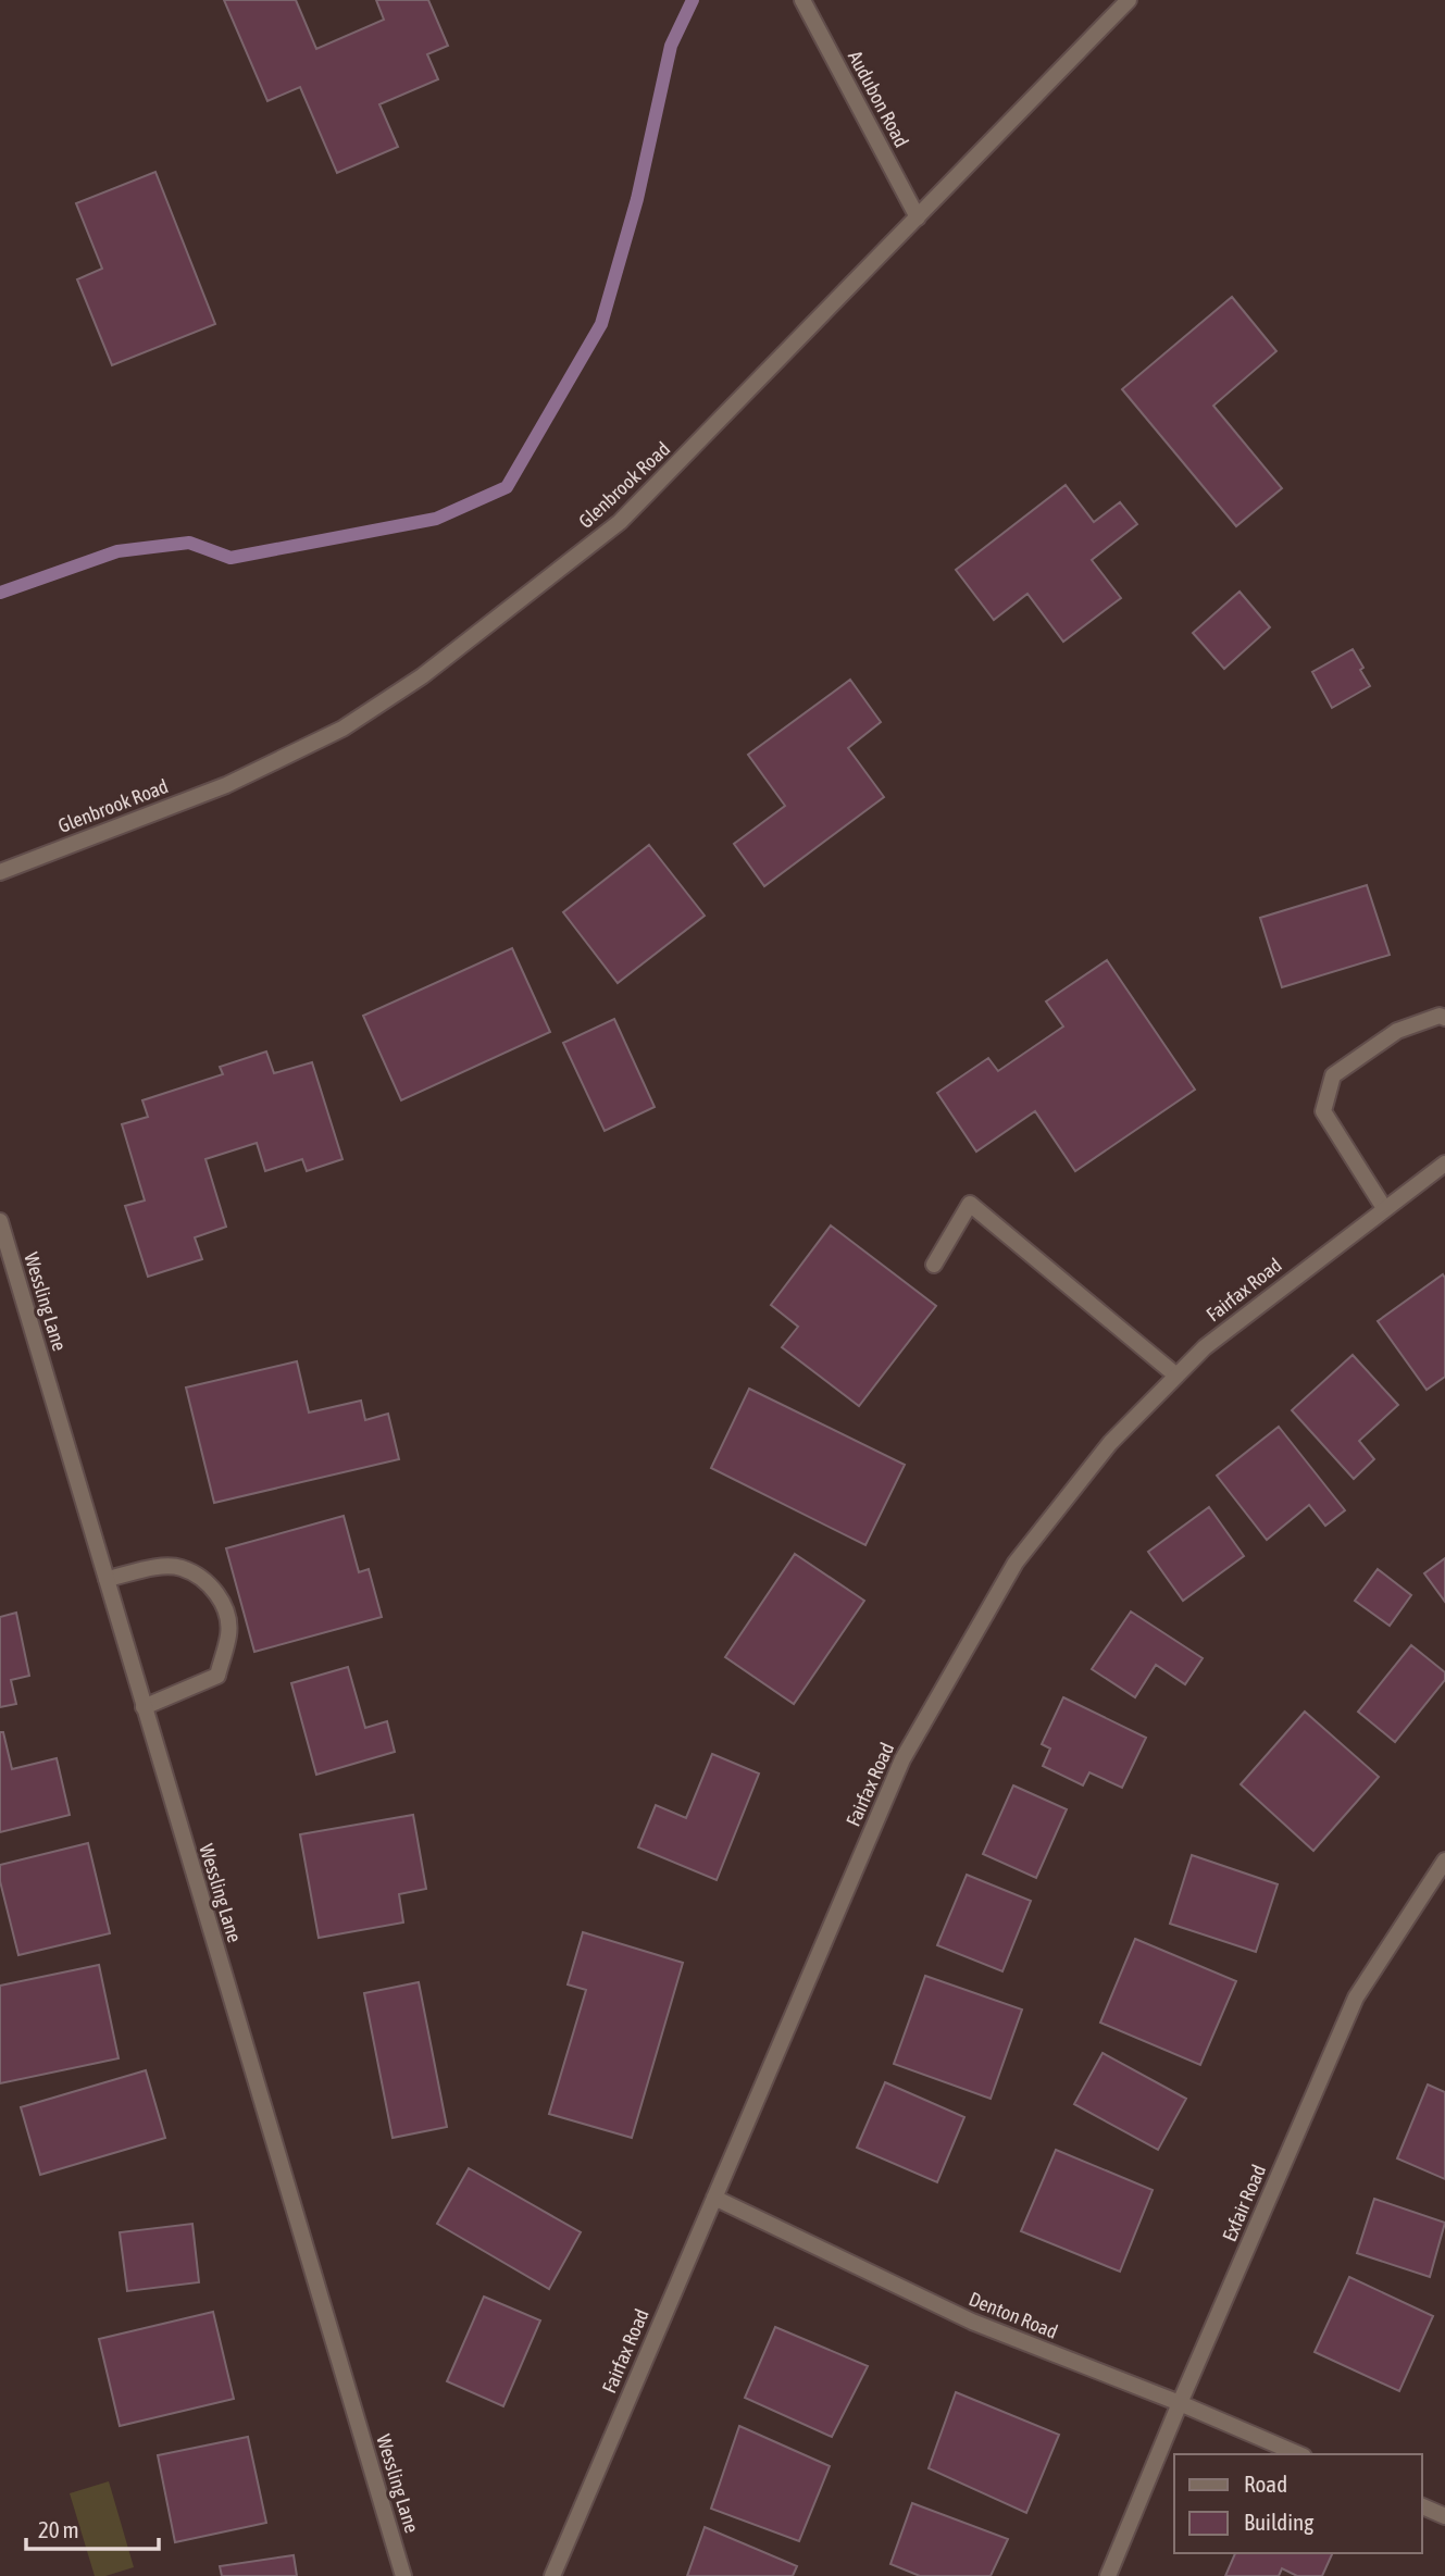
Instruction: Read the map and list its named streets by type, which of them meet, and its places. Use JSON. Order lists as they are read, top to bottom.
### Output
{
  "streets": {
    "street": [
      "Audubon Road",
      "Glenbrook Road",
      "Fairfax Road",
      "Wessling Lane",
      "Exfair Road",
      "Denton Road"
    ]
  },
  "crossings": [
    ["Audubon Road", "Glenbrook Road"],
    ["Fairfax Road", "Denton Road"],
    ["Exfair Road", "Denton Road"]
  ],
  "legend": ["Road", "Building"],
  "scale_bar": "20 m"
}
